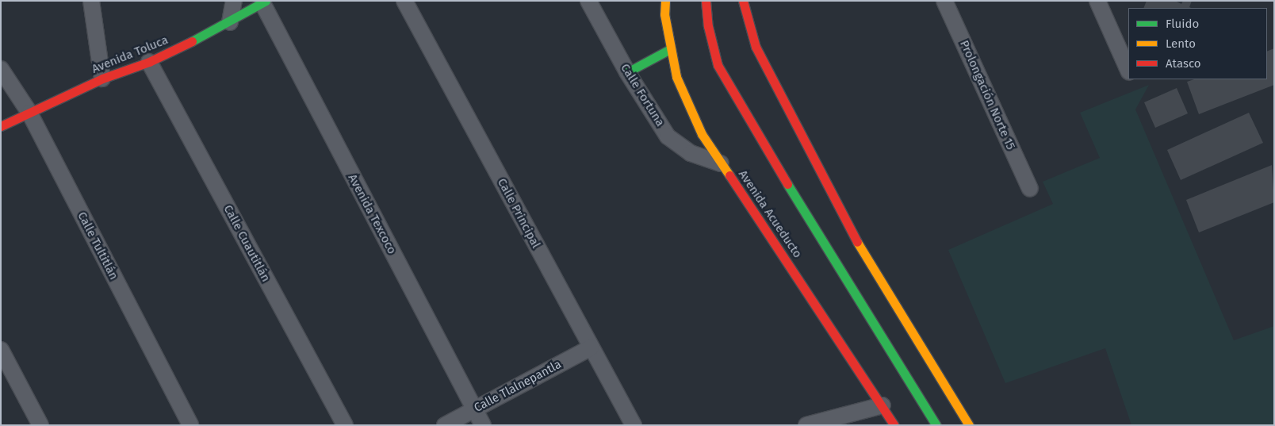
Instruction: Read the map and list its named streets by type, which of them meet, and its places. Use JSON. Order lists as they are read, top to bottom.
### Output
{
  "streets": {
    "street": [
      "Avenida Toluca",
      "Calle Fortuna",
      "Prolongación Norte 15",
      "Calle Principal",
      "Avenida Texcoco",
      "Avenida Acueducto",
      "Calle Cuautitlán",
      "Calle Tultitlán",
      "Calle Tlalnepantla"
    ]
  },
  "crossings": [
    ["Avenida Toluca", "Avenida Texcoco"],
    ["Avenida Toluca", "Calle Cuautitlán"],
    ["Avenida Toluca", "Calle Tultitlán"],
    ["Calle Fortuna", "Avenida Acueducto"],
    ["Calle Principal", "Calle Tlalnepantla"],
    ["Avenida Texcoco", "Calle Tlalnepantla"]
  ],
  "legend": ["Fluido", "Lento", "Atasco"]
}
